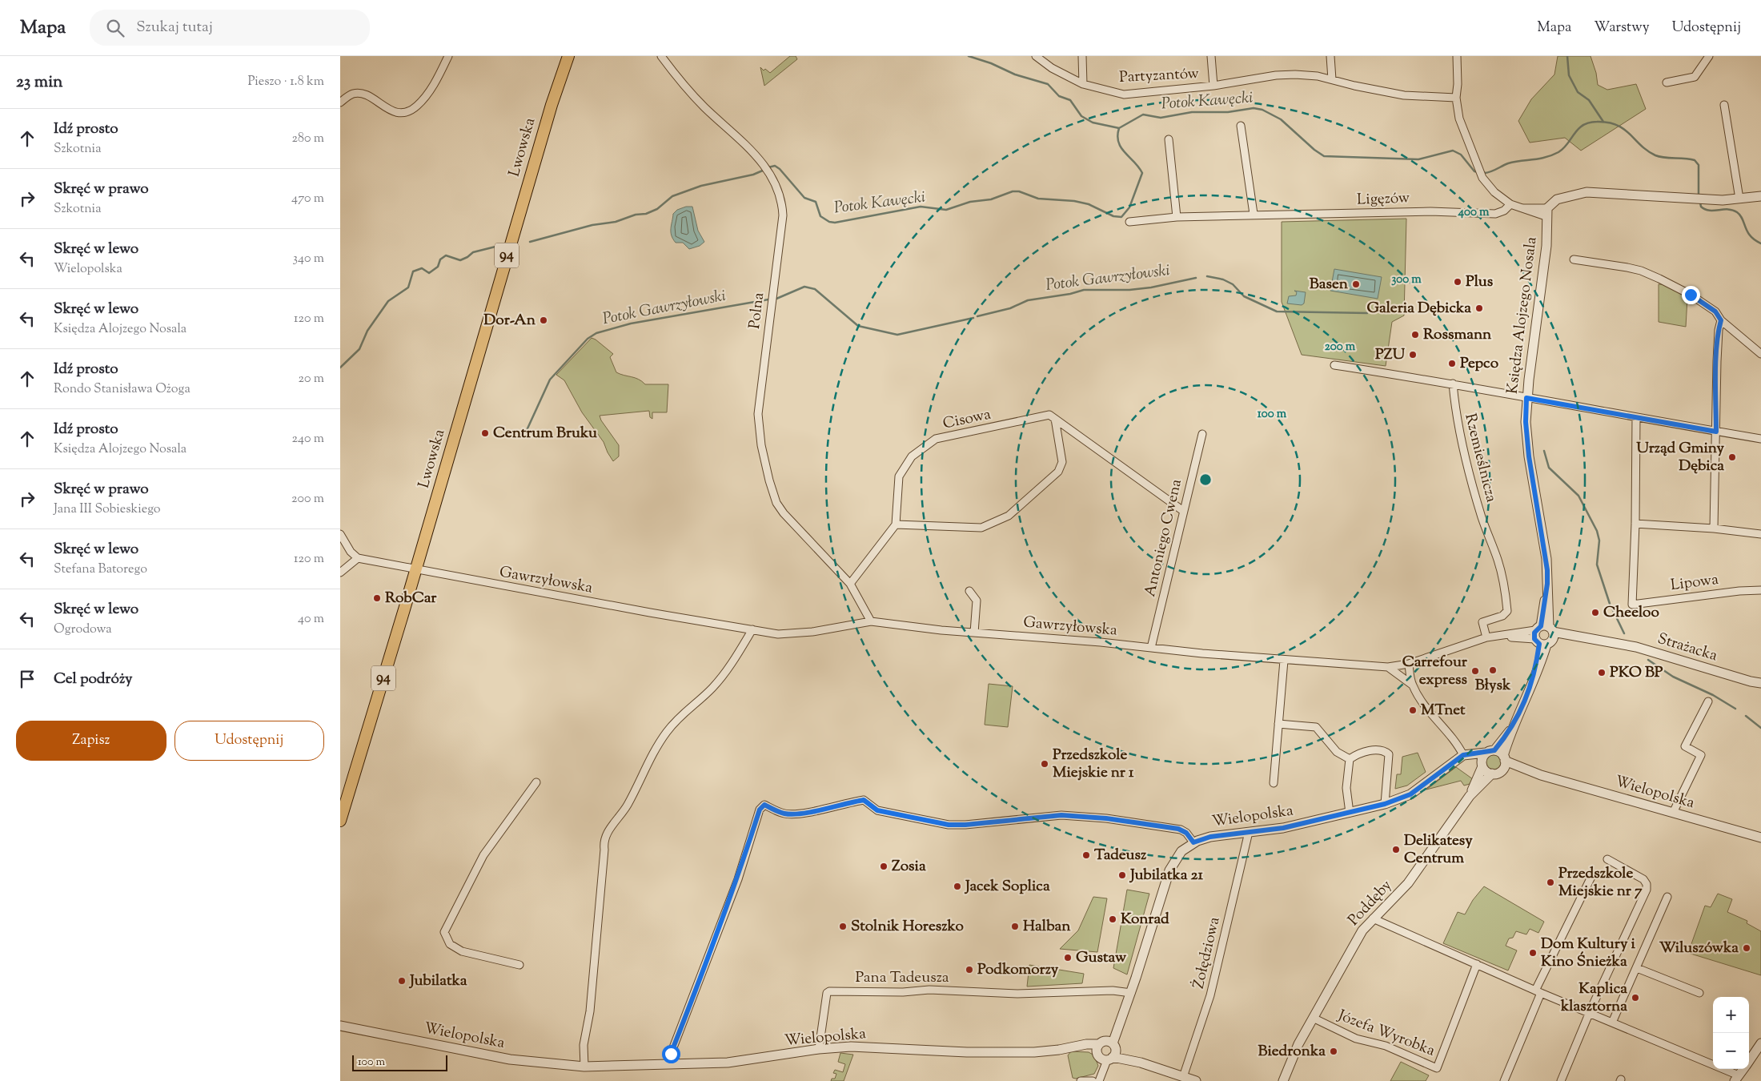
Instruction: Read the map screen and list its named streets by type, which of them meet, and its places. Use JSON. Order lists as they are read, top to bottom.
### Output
{
  "streets": {
    "main road": ["Lwowska", "94"],
    "street": [
      "Partyzantów",
      "Ligęzów",
      "Polna",
      "Księdza Alojzego Nosala",
      "Cisowa",
      "Rzemieślnicza",
      "Antoniego Cwena",
      "Gawrzyłowska",
      "Lipowa",
      "Strażacka",
      "Wielopolska",
      "Poddęby",
      "Żołędziowa",
      "Pana Tadeusza",
      "Józefa Wyrobka"
    ]
  },
  "crossings": [
    ["Lwowska", "Gawrzyłowska"],
    ["Polna", "Gawrzyłowska"],
    ["Księdza Alojzego Nosala", "Strażacka"],
    ["Księdza Alojzego Nosala", "Wielopolska"],
    ["Księdza Alojzego Nosala", "Poddęby"],
    ["Rzemieślnicza", "Strażacka"],
    ["Antoniego Cwena", "Gawrzyłowska"],
    ["Gawrzyłowska", "Strażacka"],
    ["Wielopolska", "Poddęby"],
    ["Wielopolska", "Żołędziowa"],
    ["Wielopolska", "Pana Tadeusza"],
    ["Poddęby", "Józefa Wyrobka"]
  ],
  "water": ["Potok Kawęcki", "Potok Gawrzyłowski"],
  "places": [
    "Plus",
    "Basen",
    "Galeria Dębicka",
    "Dor-An",
    "Rossmann",
    "PZU",
    "Pepco",
    "Centrum Bruku",
    "Urząd Gminy Dębica",
    "RobCar",
    "Cheeloo",
    "Błysk",
    "Carrefour express",
    "PKO BP",
    "MTnet",
    "Przedszkole Miejskie nr 1",
    "Delikatesy Centrum",
    "Tadeusz",
    "Zosia",
    "Jubilatka 21",
    "Przedszkole Miejskie nr 7",
    "Jacek Soplica",
    "Konrad",
    "Stolnik Horeszko",
    "Halban",
    "Wiluszówka",
    "Dom Kultury i Kino Śnieżka",
    "Gustaw",
    "Podkomorzy",
    "Jubilatka",
    "Kaplica klasztorna",
    "Biedronka"
  ],
  "scale_bar": "100 m",
  "page": {
    "header": "Mapa",
    "search": "Szukaj tutaj",
    "nav": ["Mapa", "Warstwy", "Udostępnij"],
    "heading": ["23 min", "Pieszo · 1.8 km"],
    "list": [
      ["Idź prosto", "Szkotnia", "280 m"],
      ["Skręć w prawo", "Szkotnia", "470 m"],
      ["Skręć w lewo", "Wielopolska", "340 m"],
      ["Skręć w lewo", "Księdza Alojzego Nosala", "120 m"],
      ["Idź prosto", "Rondo Stanisława Ożoga", "20 m"],
      ["Idź prosto", "Księdza Alojzego Nosala", "240 m"],
      ["Skręć w prawo", "Jana III Sobieskiego", "200 m"],
      ["Skręć w lewo", "Stefana Batorego", "120 m"],
      ["Skręć w lewo", "Ogrodowa", "40 m"],
      "Cel podróży"
    ],
    "buttons": ["Zapisz", "Udostępnij"],
    "map_buttons": ["+", "−"],
    "scale": "100 m"
  },
  "rings": [
    "400 m",
    "300 m",
    "200 m",
    "100 m"
  ]
}
